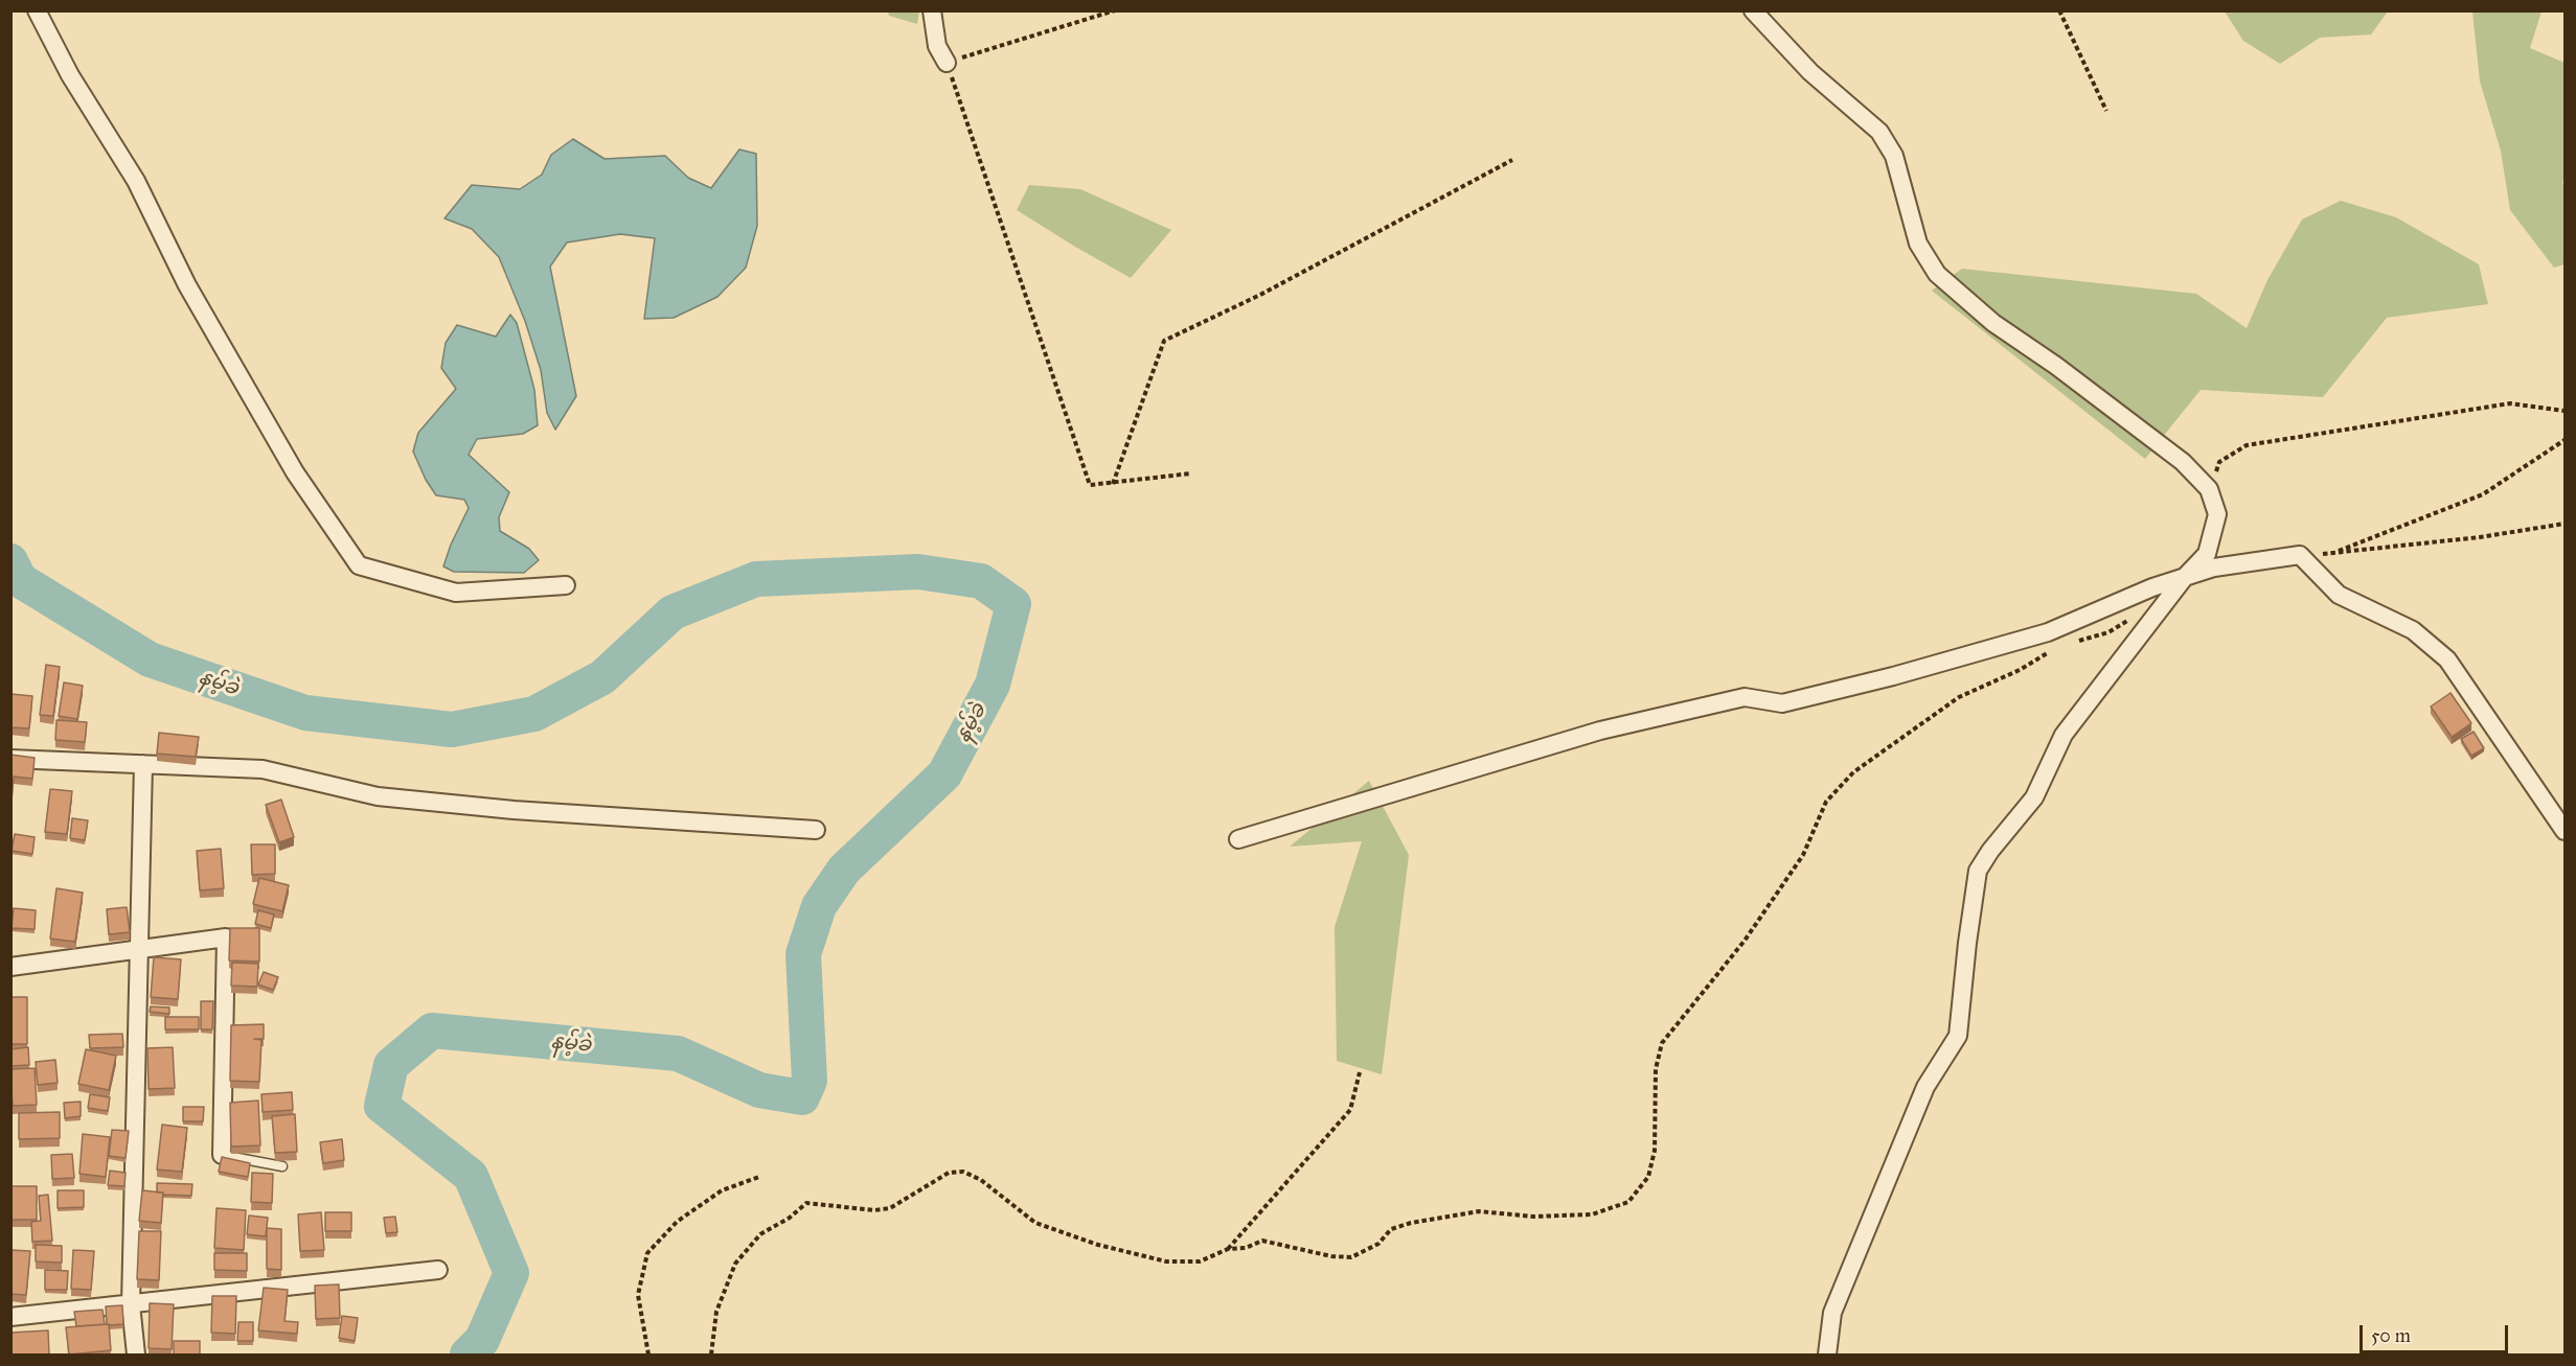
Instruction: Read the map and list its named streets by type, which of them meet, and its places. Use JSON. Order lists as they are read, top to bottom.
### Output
{
  "water": ["နမ့်ခဲ"],
  "scale_bar": "50 m"
}
